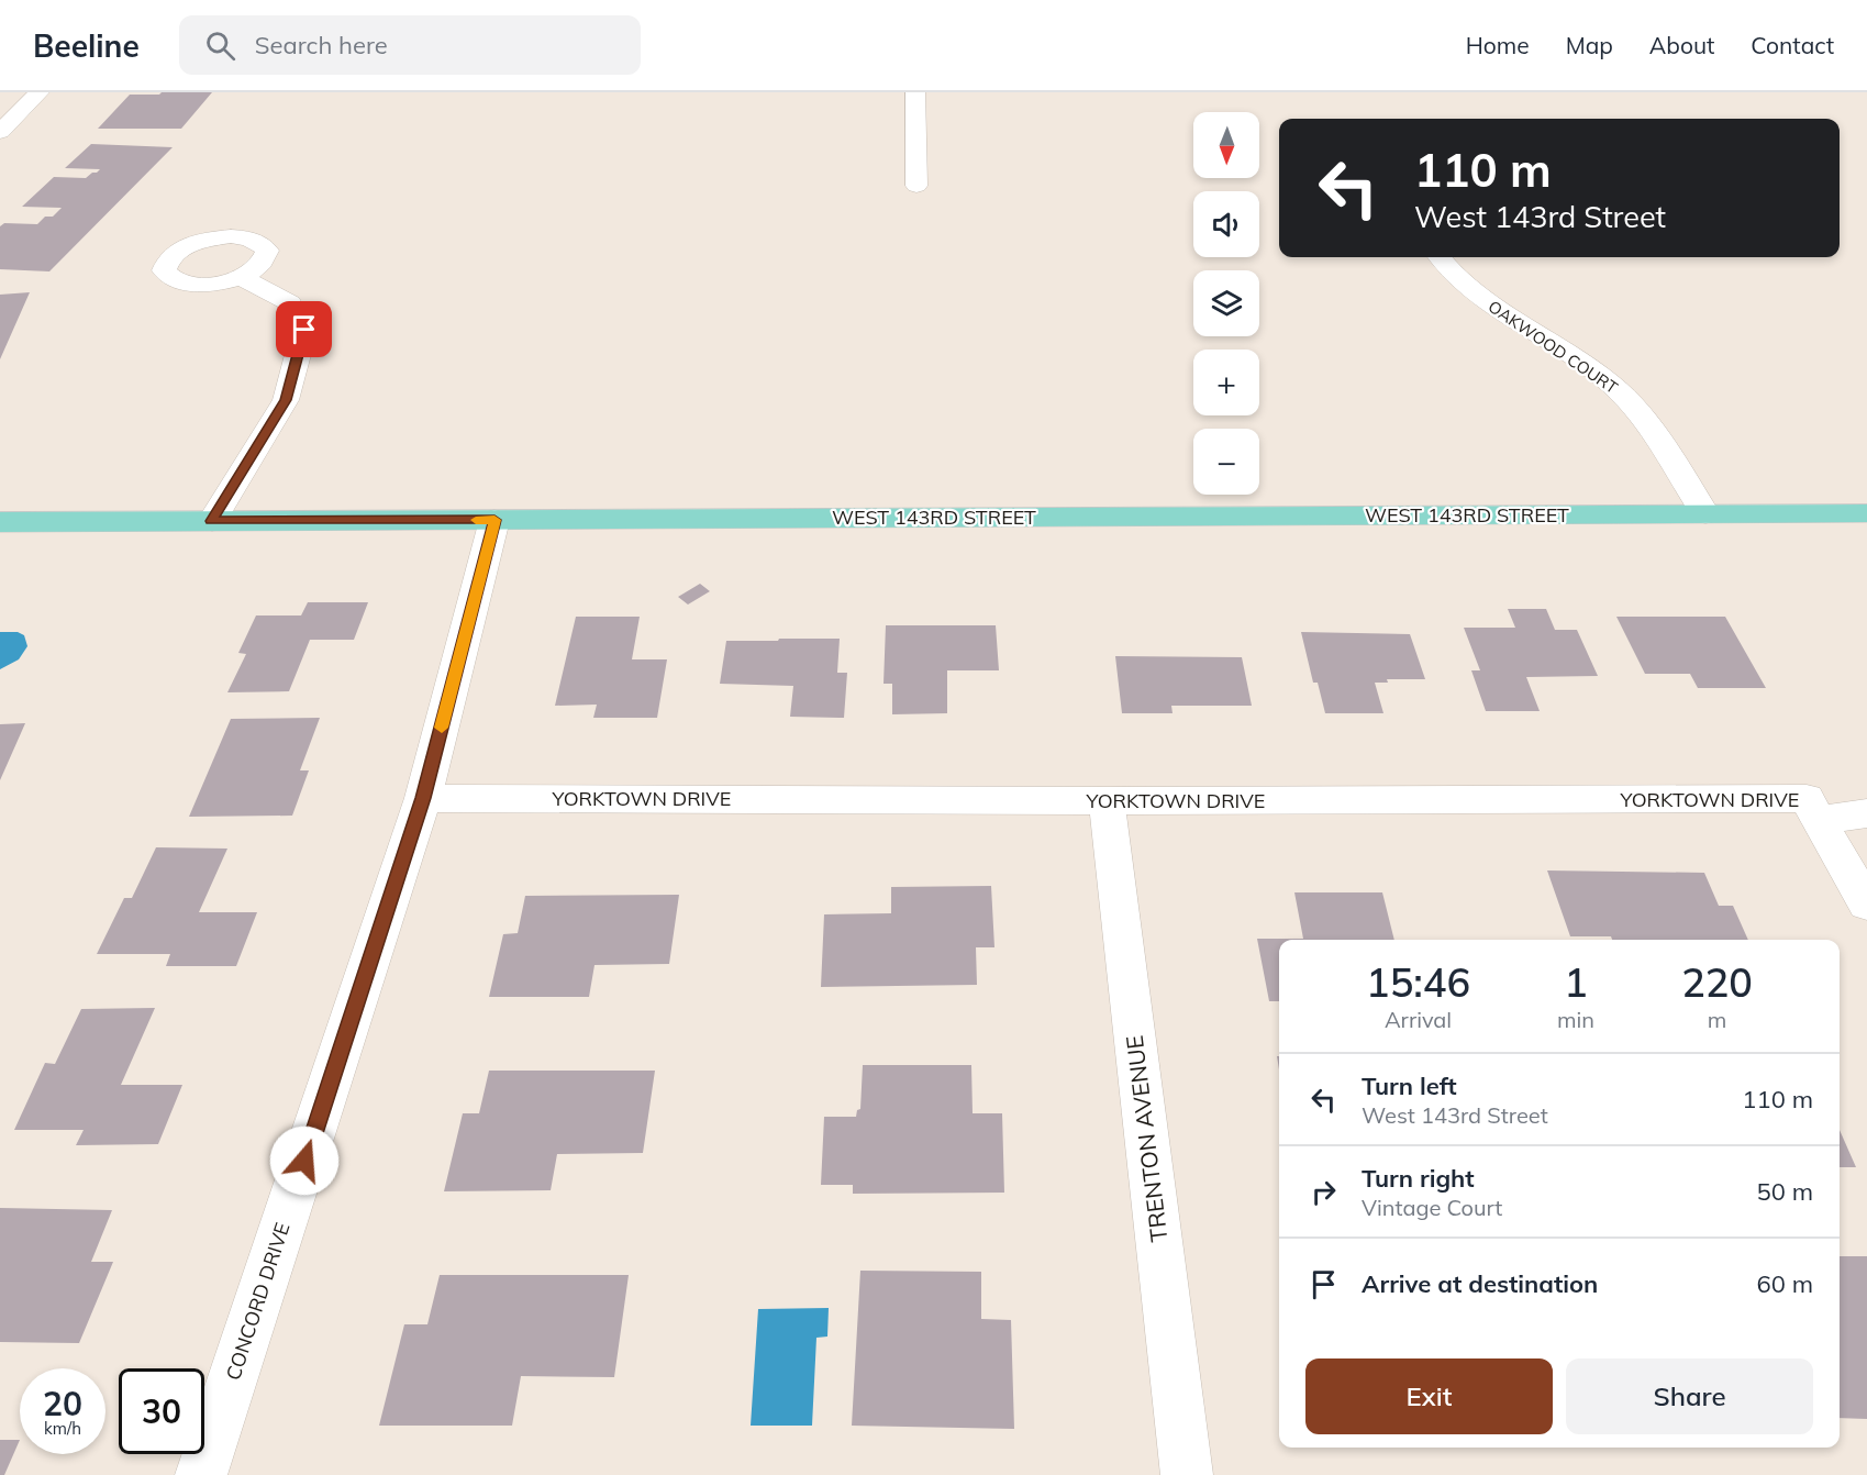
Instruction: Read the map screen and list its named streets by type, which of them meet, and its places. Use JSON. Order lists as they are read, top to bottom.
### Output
{
  "streets": {
    "main road": ["WEST 143RD STREET"],
    "street": [
      "OAKWOOD COURT",
      "YORKTOWN DRIVE",
      "TRENTON AVENUE",
      "CONCORD DRIVE"
    ]
  },
  "crossings": [
    ["OAKWOOD COURT", "WEST 143RD STREET"],
    ["WEST 143RD STREET", "CONCORD DRIVE"],
    ["YORKTOWN DRIVE", "TRENTON AVENUE"],
    ["YORKTOWN DRIVE", "CONCORD DRIVE"]
  ],
  "north": "bottom",
  "page": {
    "header": "Beeline",
    "search": "Search here",
    "nav": [
      "Home",
      "Map",
      "About",
      "Contact"
    ],
    "map_buttons": ["+", "−"],
    "turn": ["110 m", "West 143rd Street"],
    "eta": [
      "15:46",
      "Arrival",
      "1",
      "min",
      "220",
      "m"
    ],
    "list": [
      {
        "name": "Turn left",
        "note": "West 143rd Street",
        "value": "110 m"
      },
      {
        "name": "Turn right",
        "note": "Vintage Court",
        "value": "50 m"
      },
      {
        "name": "Arrive at destination",
        "value": "60 m"
      }
    ],
    "buttons": ["Exit", "Share"],
    "speed": "20 km/h",
    "limit": "30"
  }
}
